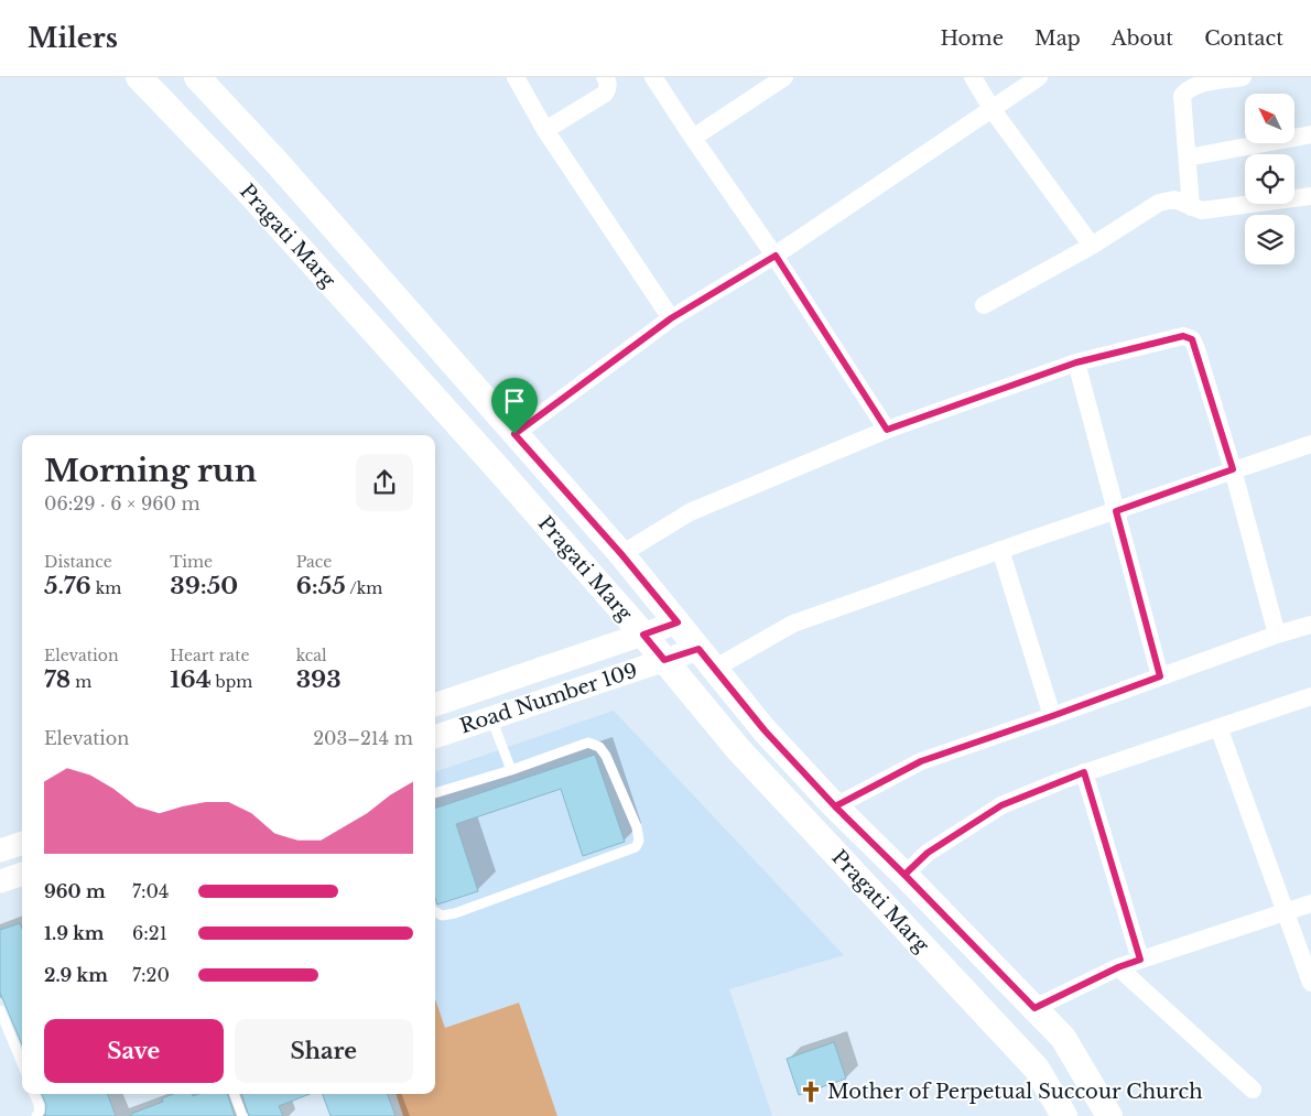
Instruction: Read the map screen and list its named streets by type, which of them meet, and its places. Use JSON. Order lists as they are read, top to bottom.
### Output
{
  "streets": {
    "main road": ["Pragati Marg"],
    "street": ["Road Number 109"]
  },
  "crossings": [
    ["Pragati Marg", "Road Number 109"]
  ],
  "places": {
    "church": ["Mother of Perpetual Succour Church"]
  },
  "north": "top left",
  "page": {
    "header": "Milers",
    "nav": [
      "Home",
      "Map",
      "About",
      "Contact"
    ],
    "heading": ["Morning run", "06:29 · 6 × 960 m"],
    "stats": [
      ["Distance", "5.76 km"],
      ["Time", "39:50"],
      ["Pace", "6:55 /km"],
      ["Elevation", "78 m"],
      ["Heart rate", "164 bpm"],
      ["kcal", "393"]
    ],
    "chart": ["Elevation", "203–214 m"],
    "list": [
      {
        "name": "960 m",
        "note": "7:04"
      },
      {
        "name": "1.9 km",
        "note": "6:21"
      },
      {
        "name": "2.9 km",
        "note": "7:20"
      }
    ],
    "buttons": ["Save", "Share"]
  }
}
